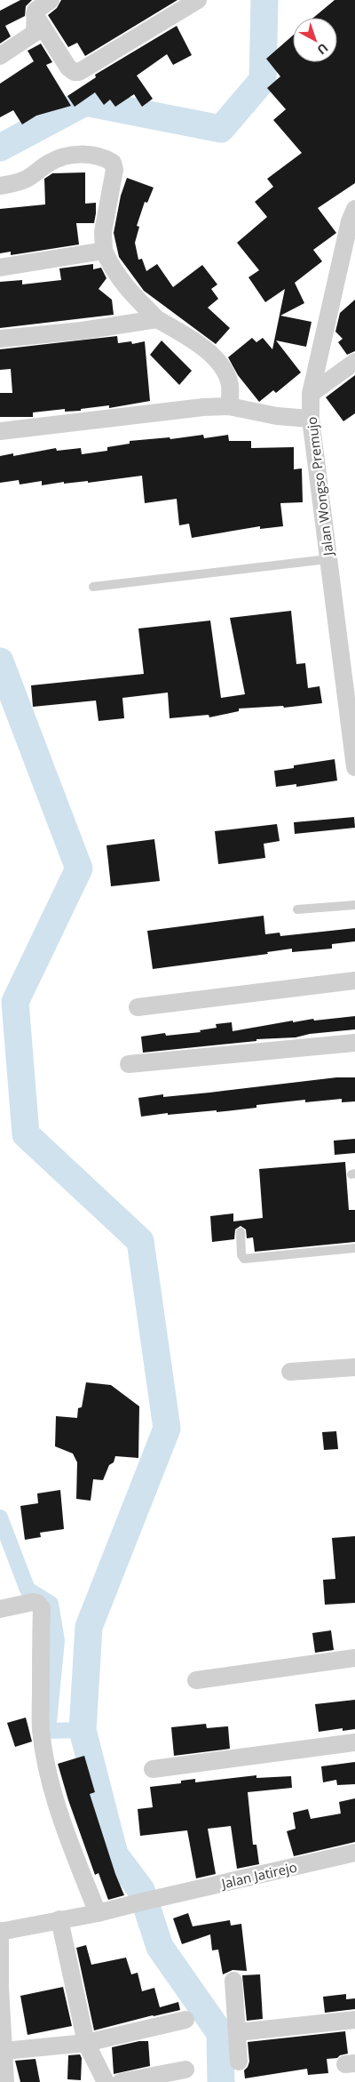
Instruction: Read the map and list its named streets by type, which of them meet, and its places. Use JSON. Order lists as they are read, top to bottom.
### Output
{
  "streets": {
    "street": ["Jalan Wongso Premujo", "Jalan Jatirejo"]
  },
  "north": "bottom right"
}
